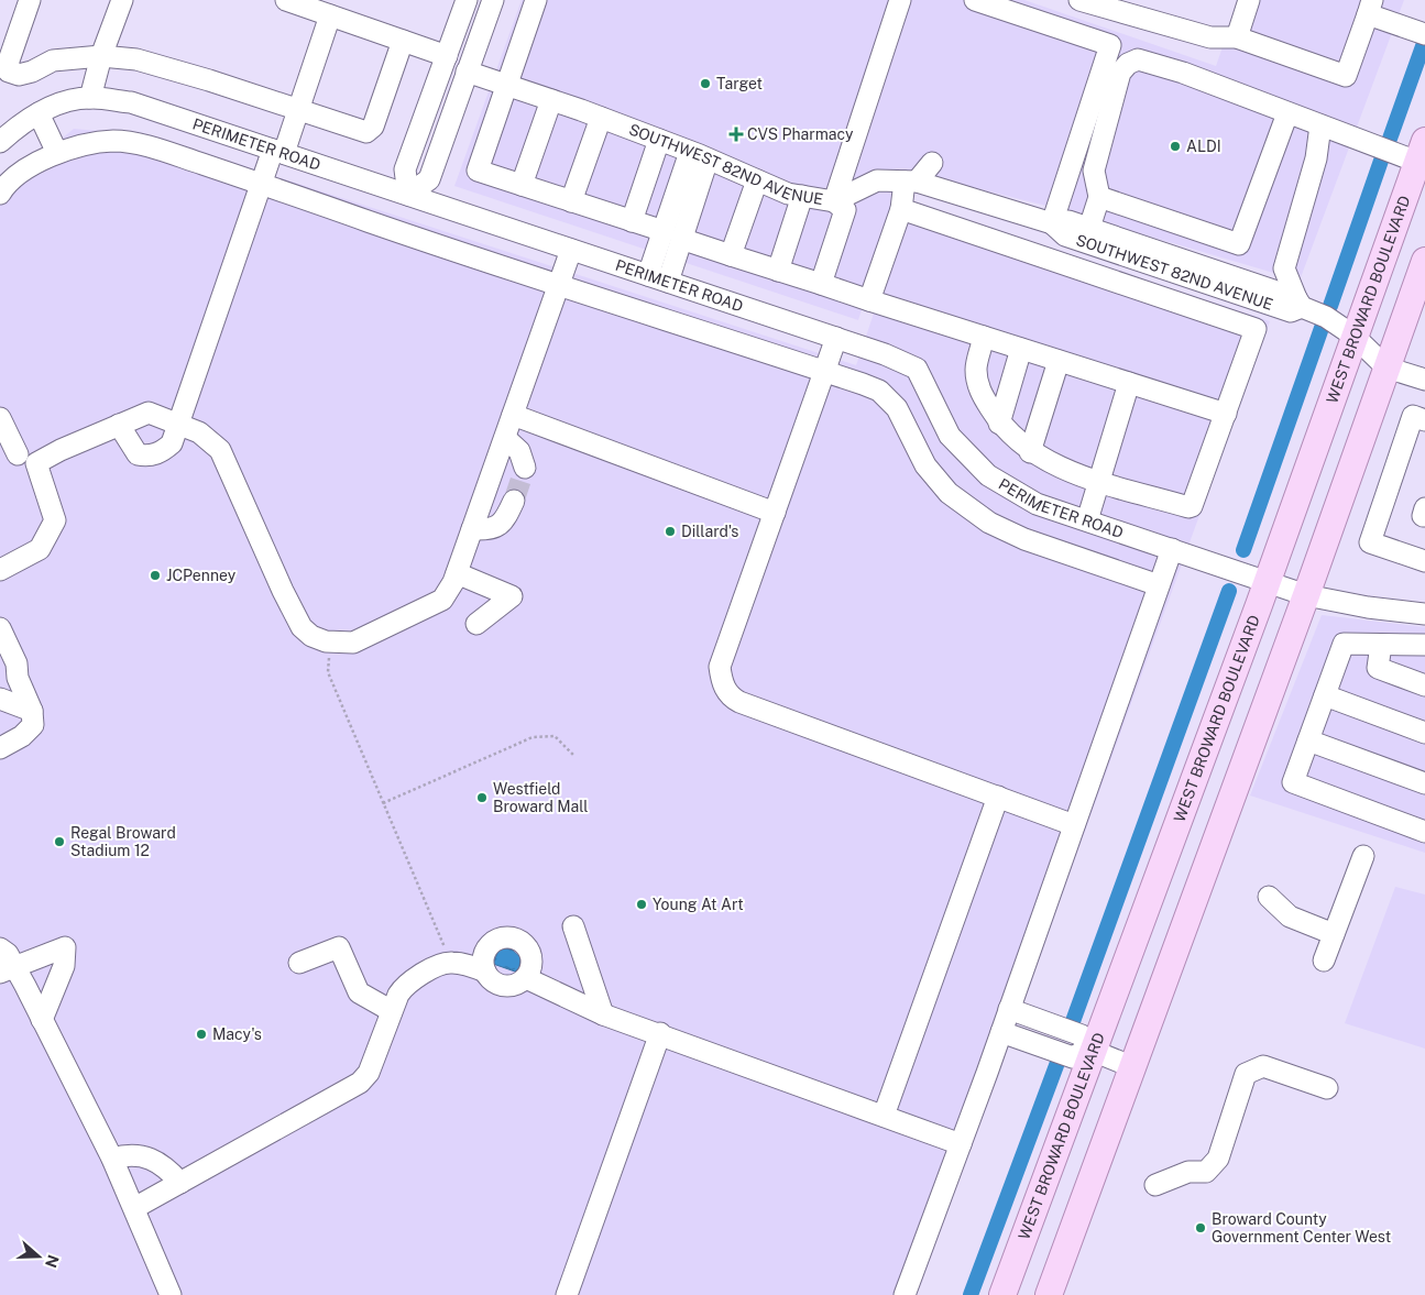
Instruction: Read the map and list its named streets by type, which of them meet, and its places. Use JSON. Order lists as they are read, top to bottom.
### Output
{
  "streets": {
    "main road": ["WEST BROWARD BOULEVARD"],
    "street": ["PERIMETER ROAD", "SOUTHWEST 82ND AVENUE"]
  },
  "crossings": [
    ["PERIMETER ROAD", "WEST BROWARD BOULEVARD"],
    ["SOUTHWEST 82ND AVENUE", "WEST BROWARD BOULEVARD"]
  ],
  "places": {
    "other": [
      "Target",
      "ALDI",
      "Dillard's",
      "JCPenney",
      "Westfield Broward Mall",
      "Regal Broward Stadium 12",
      "Young At Art",
      "Macy's",
      "Broward County Government Center West"
    ],
    "health": ["CVS Pharmacy"]
  },
  "north": "right"
}
